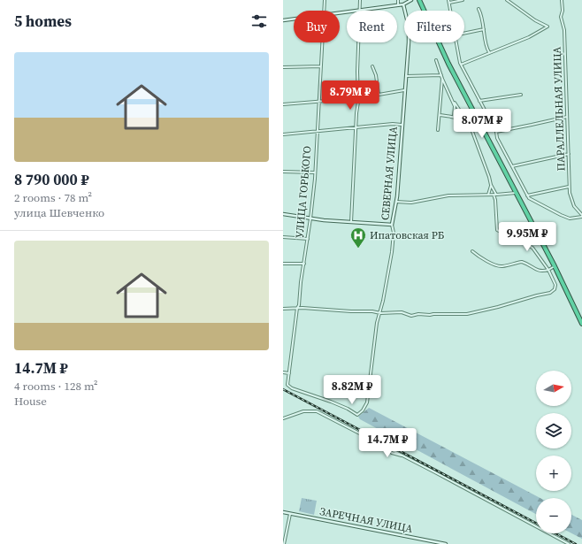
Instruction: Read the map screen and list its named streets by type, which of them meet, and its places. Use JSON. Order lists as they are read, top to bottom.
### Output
{
  "streets": {
    "street": [
      "ПАРАЛЛЕЛЬНАЯ УЛИЦА",
      "СЕВЕРНАЯ УЛИЦА",
      "УЛИЦА ГОРЬКОГО",
      "ЗАРЕЧНАЯ УЛИЦА"
    ]
  },
  "crossings": [
    ["СЕВЕРНАЯ УЛИЦА", "УЛИЦА ГОРЬКОГО"]
  ],
  "places": {
    "hospital": ["Ипатовская РБ"]
  },
  "north": "right",
  "page": {
    "heading": "5 homes",
    "chip": ["Buy", "Rent", "Filters"],
    "list": [
      {
        "name": "8 790 000 ₽",
        "note": "2 rooms · 78 m² · улица Шевченко"
      },
      {
        "name": "14.7M ₽",
        "note": "4 rooms · 128 m² · House"
      }
    ],
    "price": [
      "8.79M ₽",
      "8.07M ₽",
      "9.95M ₽",
      "8.82M ₽",
      "14.7M ₽"
    ],
    "map_buttons": ["+", "−"]
  }
}
